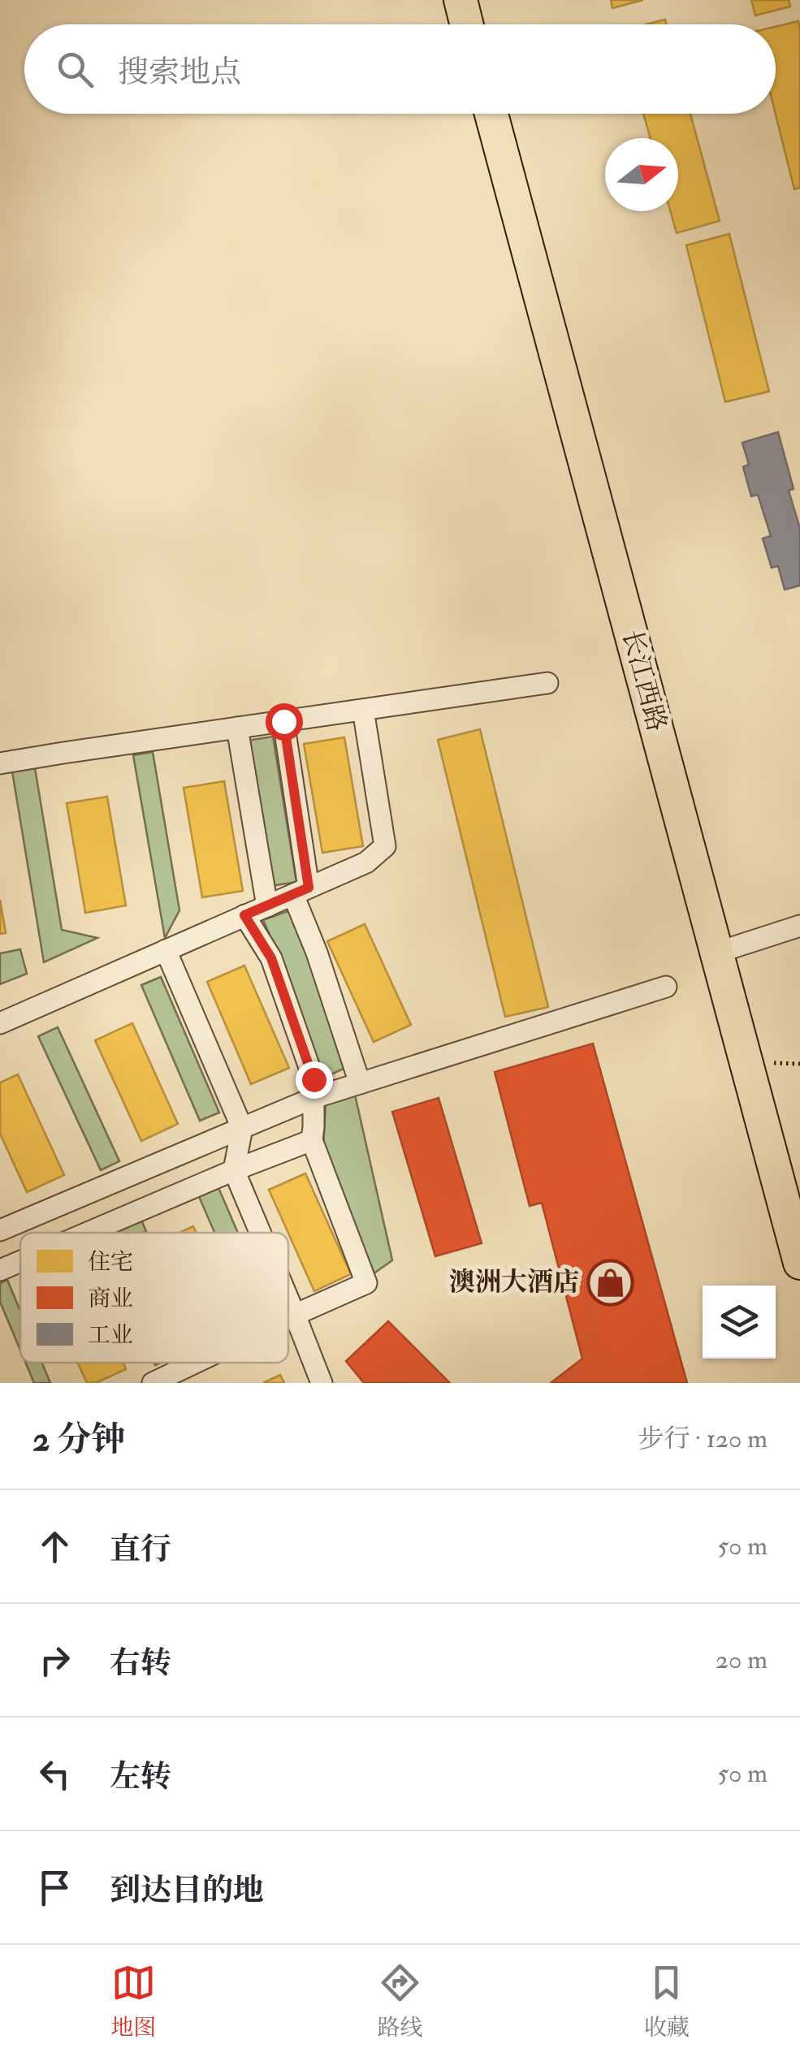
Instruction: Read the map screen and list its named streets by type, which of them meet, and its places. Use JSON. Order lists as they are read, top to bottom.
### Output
{
  "streets": {
    "main road": ["长江西路"]
  },
  "places": {
    "shop": ["澳洲大酒店"]
  },
  "legend": ["住宅", "商业", "工业"],
  "north": "right",
  "page": {
    "search": "搜索地点",
    "heading": ["2 分钟", "步行 · 120 m"],
    "list": [
      ["直行", "50 m"],
      ["右转", "20 m"],
      ["左转", "50 m"],
      "到达目的地"
    ],
    "nav": ["地图", "路线", "收藏"]
  }
}
